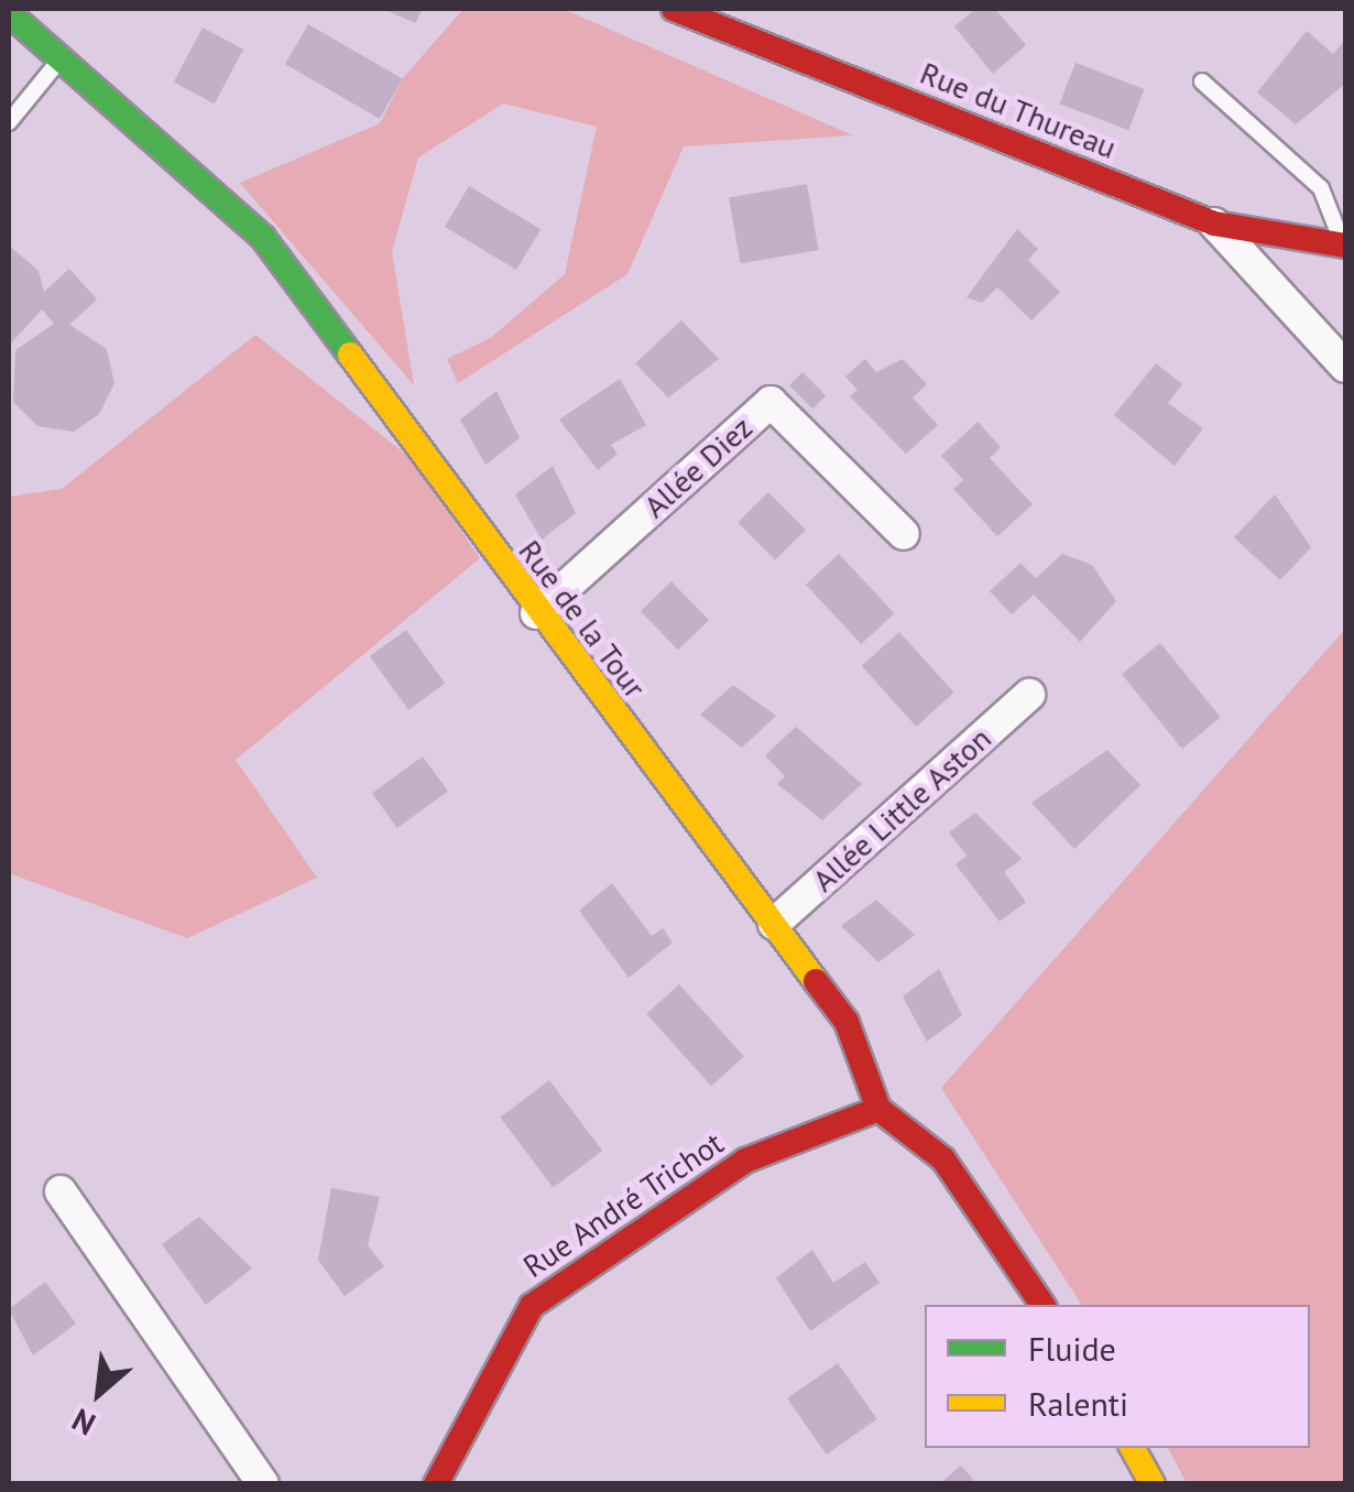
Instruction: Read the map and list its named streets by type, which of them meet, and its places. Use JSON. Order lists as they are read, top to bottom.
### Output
{
  "streets": {
    "street": [
      "Rue du Thureau",
      "Allée Diez",
      "Rue de la Tour",
      "Allée Little Aston",
      "Rue André Trichot"
    ]
  },
  "crossings": [
    ["Allée Diez", "Rue de la Tour"],
    ["Rue de la Tour", "Allée Little Aston"],
    ["Rue de la Tour", "Rue André Trichot"]
  ],
  "legend": ["Fluide", "Ralenti"],
  "north": "bottom left"
}
